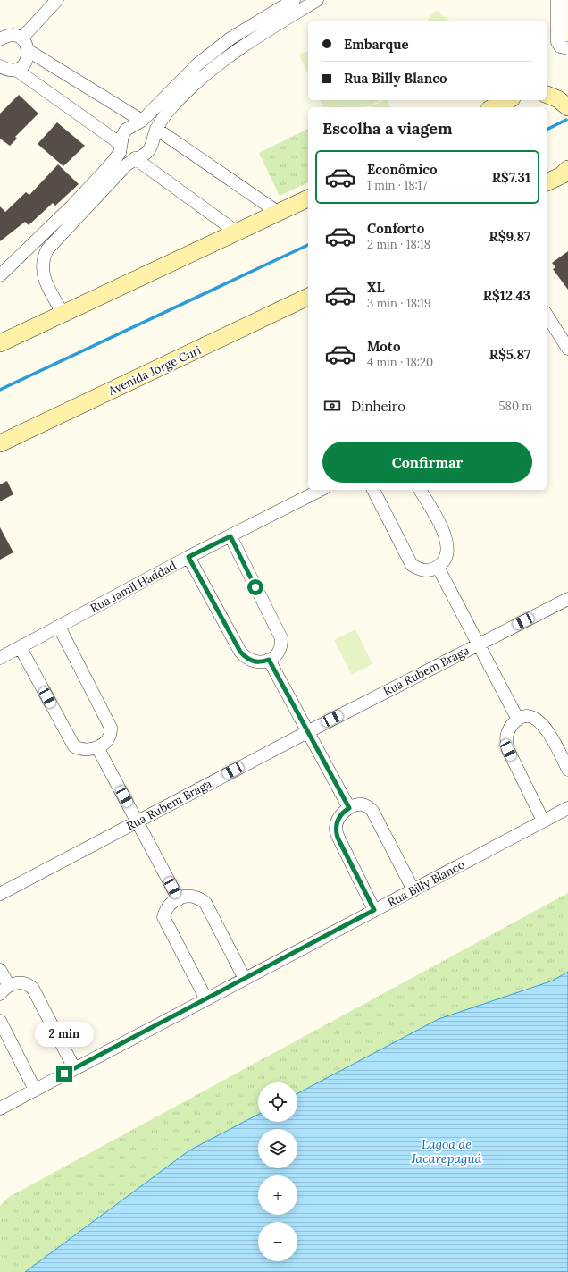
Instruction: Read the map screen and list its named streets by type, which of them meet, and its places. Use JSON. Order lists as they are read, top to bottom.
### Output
{
  "streets": {
    "street": [
      "Avenida Jorge Curi",
      "Rua Jamil Haddad",
      "Rua Rubem Braga",
      "Rua Billy Blanco"
    ]
  },
  "water": ["Lagoa de Jacarepaguá"],
  "page": {
    "banner": ["Embarque", "Rua Billy Blanco"],
    "heading": "Escolha a viagem",
    "list": [
      {
        "name": "Econômico",
        "note": "1 min · 18:17",
        "value": "R$7.31"
      },
      {
        "name": "Conforto",
        "note": "2 min · 18:18",
        "value": "R$9.87"
      },
      {
        "name": "XL",
        "note": "3 min · 18:19",
        "value": "R$12.43"
      },
      {
        "name": "Moto",
        "note": "4 min · 18:20",
        "value": "R$5.87"
      }
    ],
    "pay": ["Dinheiro", "580 m"],
    "buttons": "Confirmar",
    "bubble": "2 min",
    "map_buttons": ["+", "−"]
  }
}
